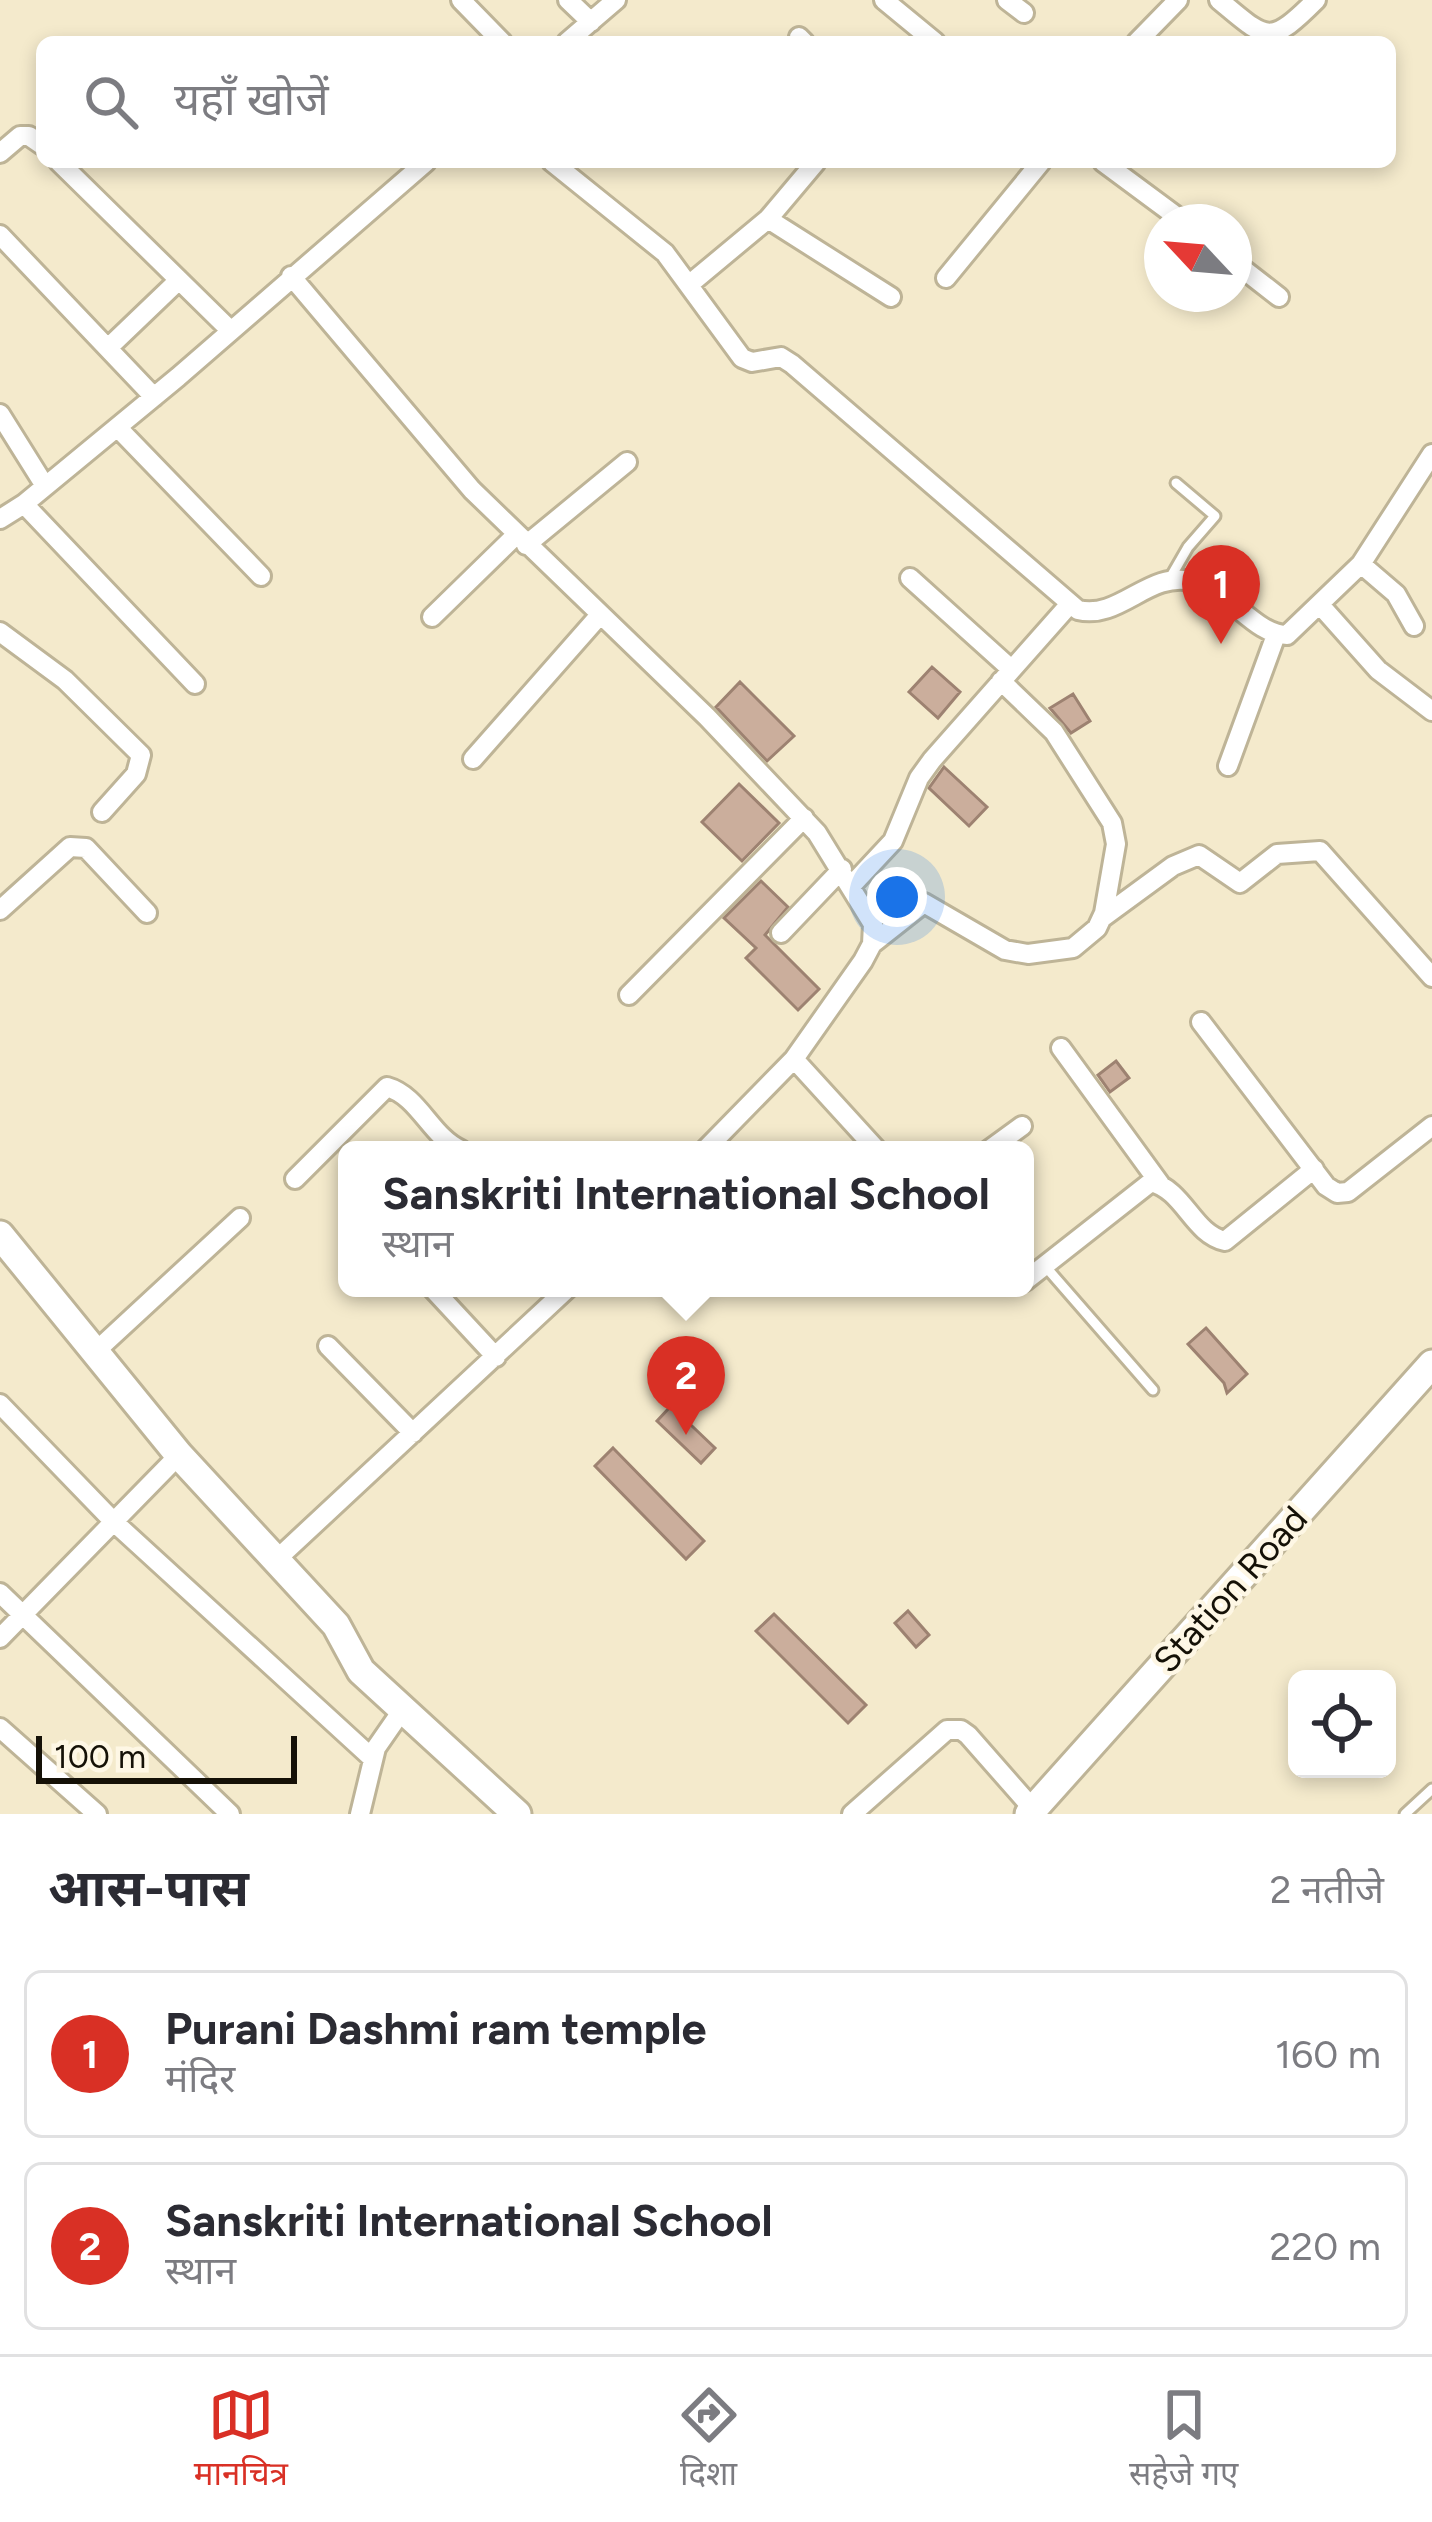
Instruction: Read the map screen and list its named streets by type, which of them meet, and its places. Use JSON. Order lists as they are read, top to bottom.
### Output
{
  "streets": {
    "main road": ["Station Road"]
  },
  "scale_bar": "100 m",
  "north": "top left",
  "page": {
    "search": "यहाँ खोजें",
    "pins": ["1", "2"],
    "popup": ["Sanskriti International School", "स्थान"],
    "scale": "100 m",
    "heading": ["आस-पास", "2 नतीजे"],
    "list": [
      {
        "mark": "1",
        "name": "Purani Dashmi ram temple",
        "note": "मंदिर",
        "value": "160 m"
      },
      {
        "mark": "2",
        "name": "Sanskriti International School",
        "note": "स्थान",
        "value": "220 m"
      }
    ],
    "nav": ["मानचित्र", "दिशा", "सहेजे गए"]
  }
}
